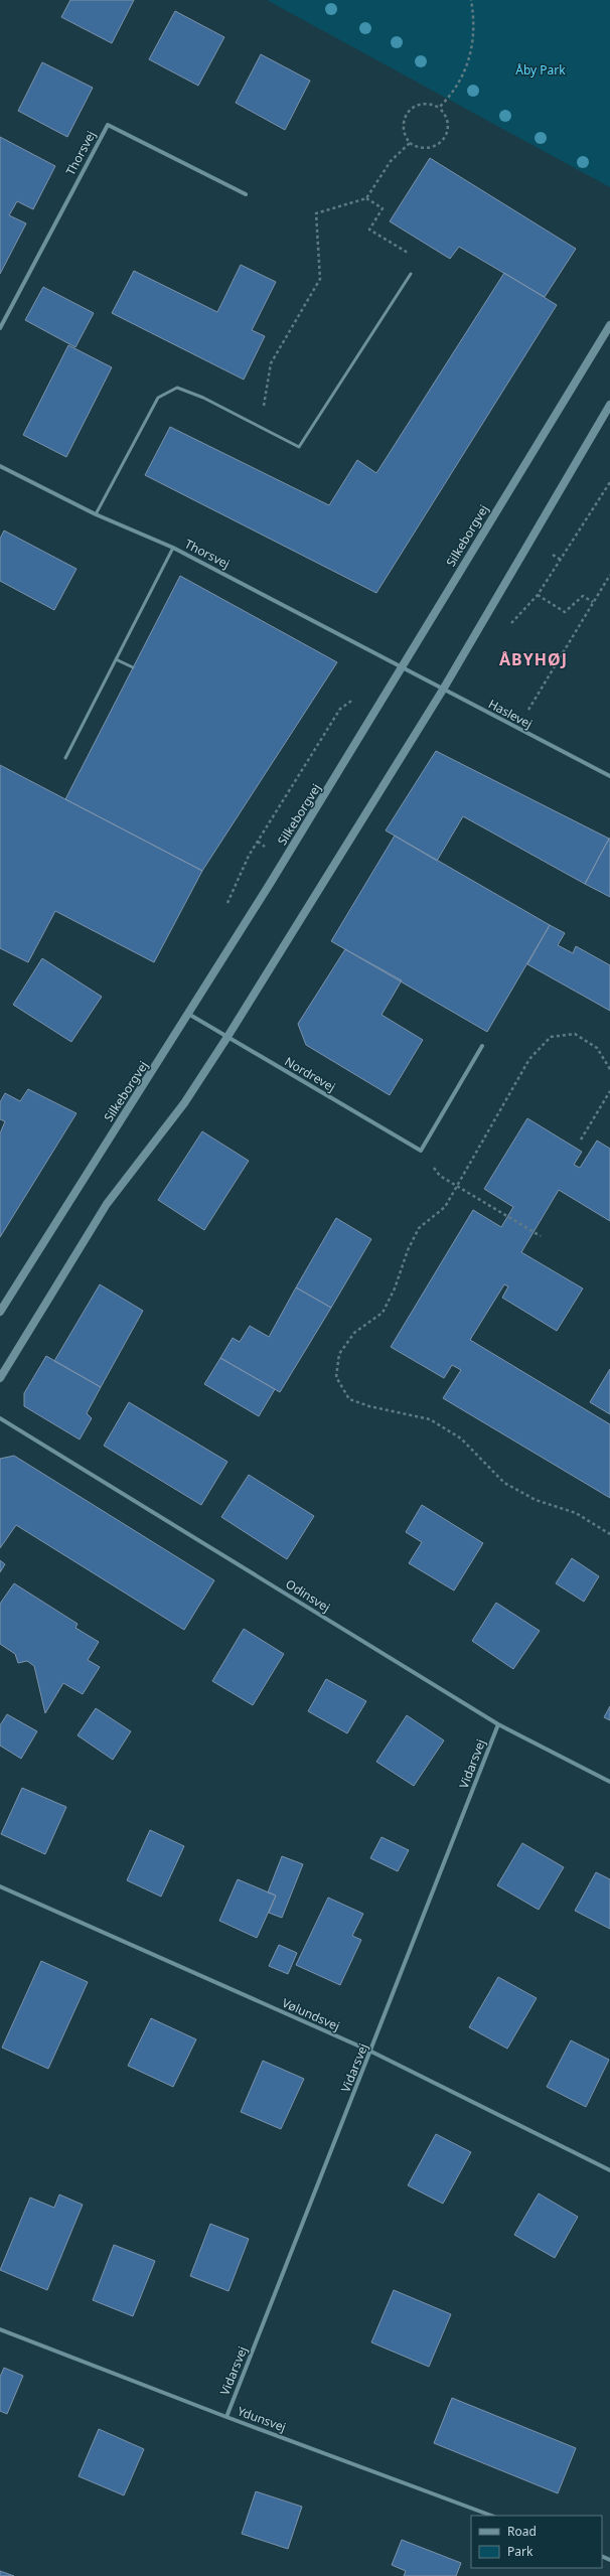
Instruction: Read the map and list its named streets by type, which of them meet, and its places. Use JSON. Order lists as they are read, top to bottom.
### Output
{
  "streets": {
    "street": [
      "Thorsvej",
      "Silkeborgvej",
      "Haslevej",
      "Nordrevej",
      "Odinsvej",
      "Vidarsvej",
      "Vølundsvej",
      "Ydunsvej"
    ]
  },
  "crossings": [
    ["Thorsvej", "Silkeborgvej"],
    ["Thorsvej", "Haslevej"],
    ["Silkeborgvej", "Haslevej"],
    ["Silkeborgvej", "Nordrevej"],
    ["Odinsvej", "Vidarsvej"],
    ["Vidarsvej", "Vølundsvej"],
    ["Vidarsvej", "Ydunsvej"]
  ],
  "districts": ["ÅBYHØJ"],
  "parks": ["Åby Park"],
  "legend": ["Road", "Park"]
}
